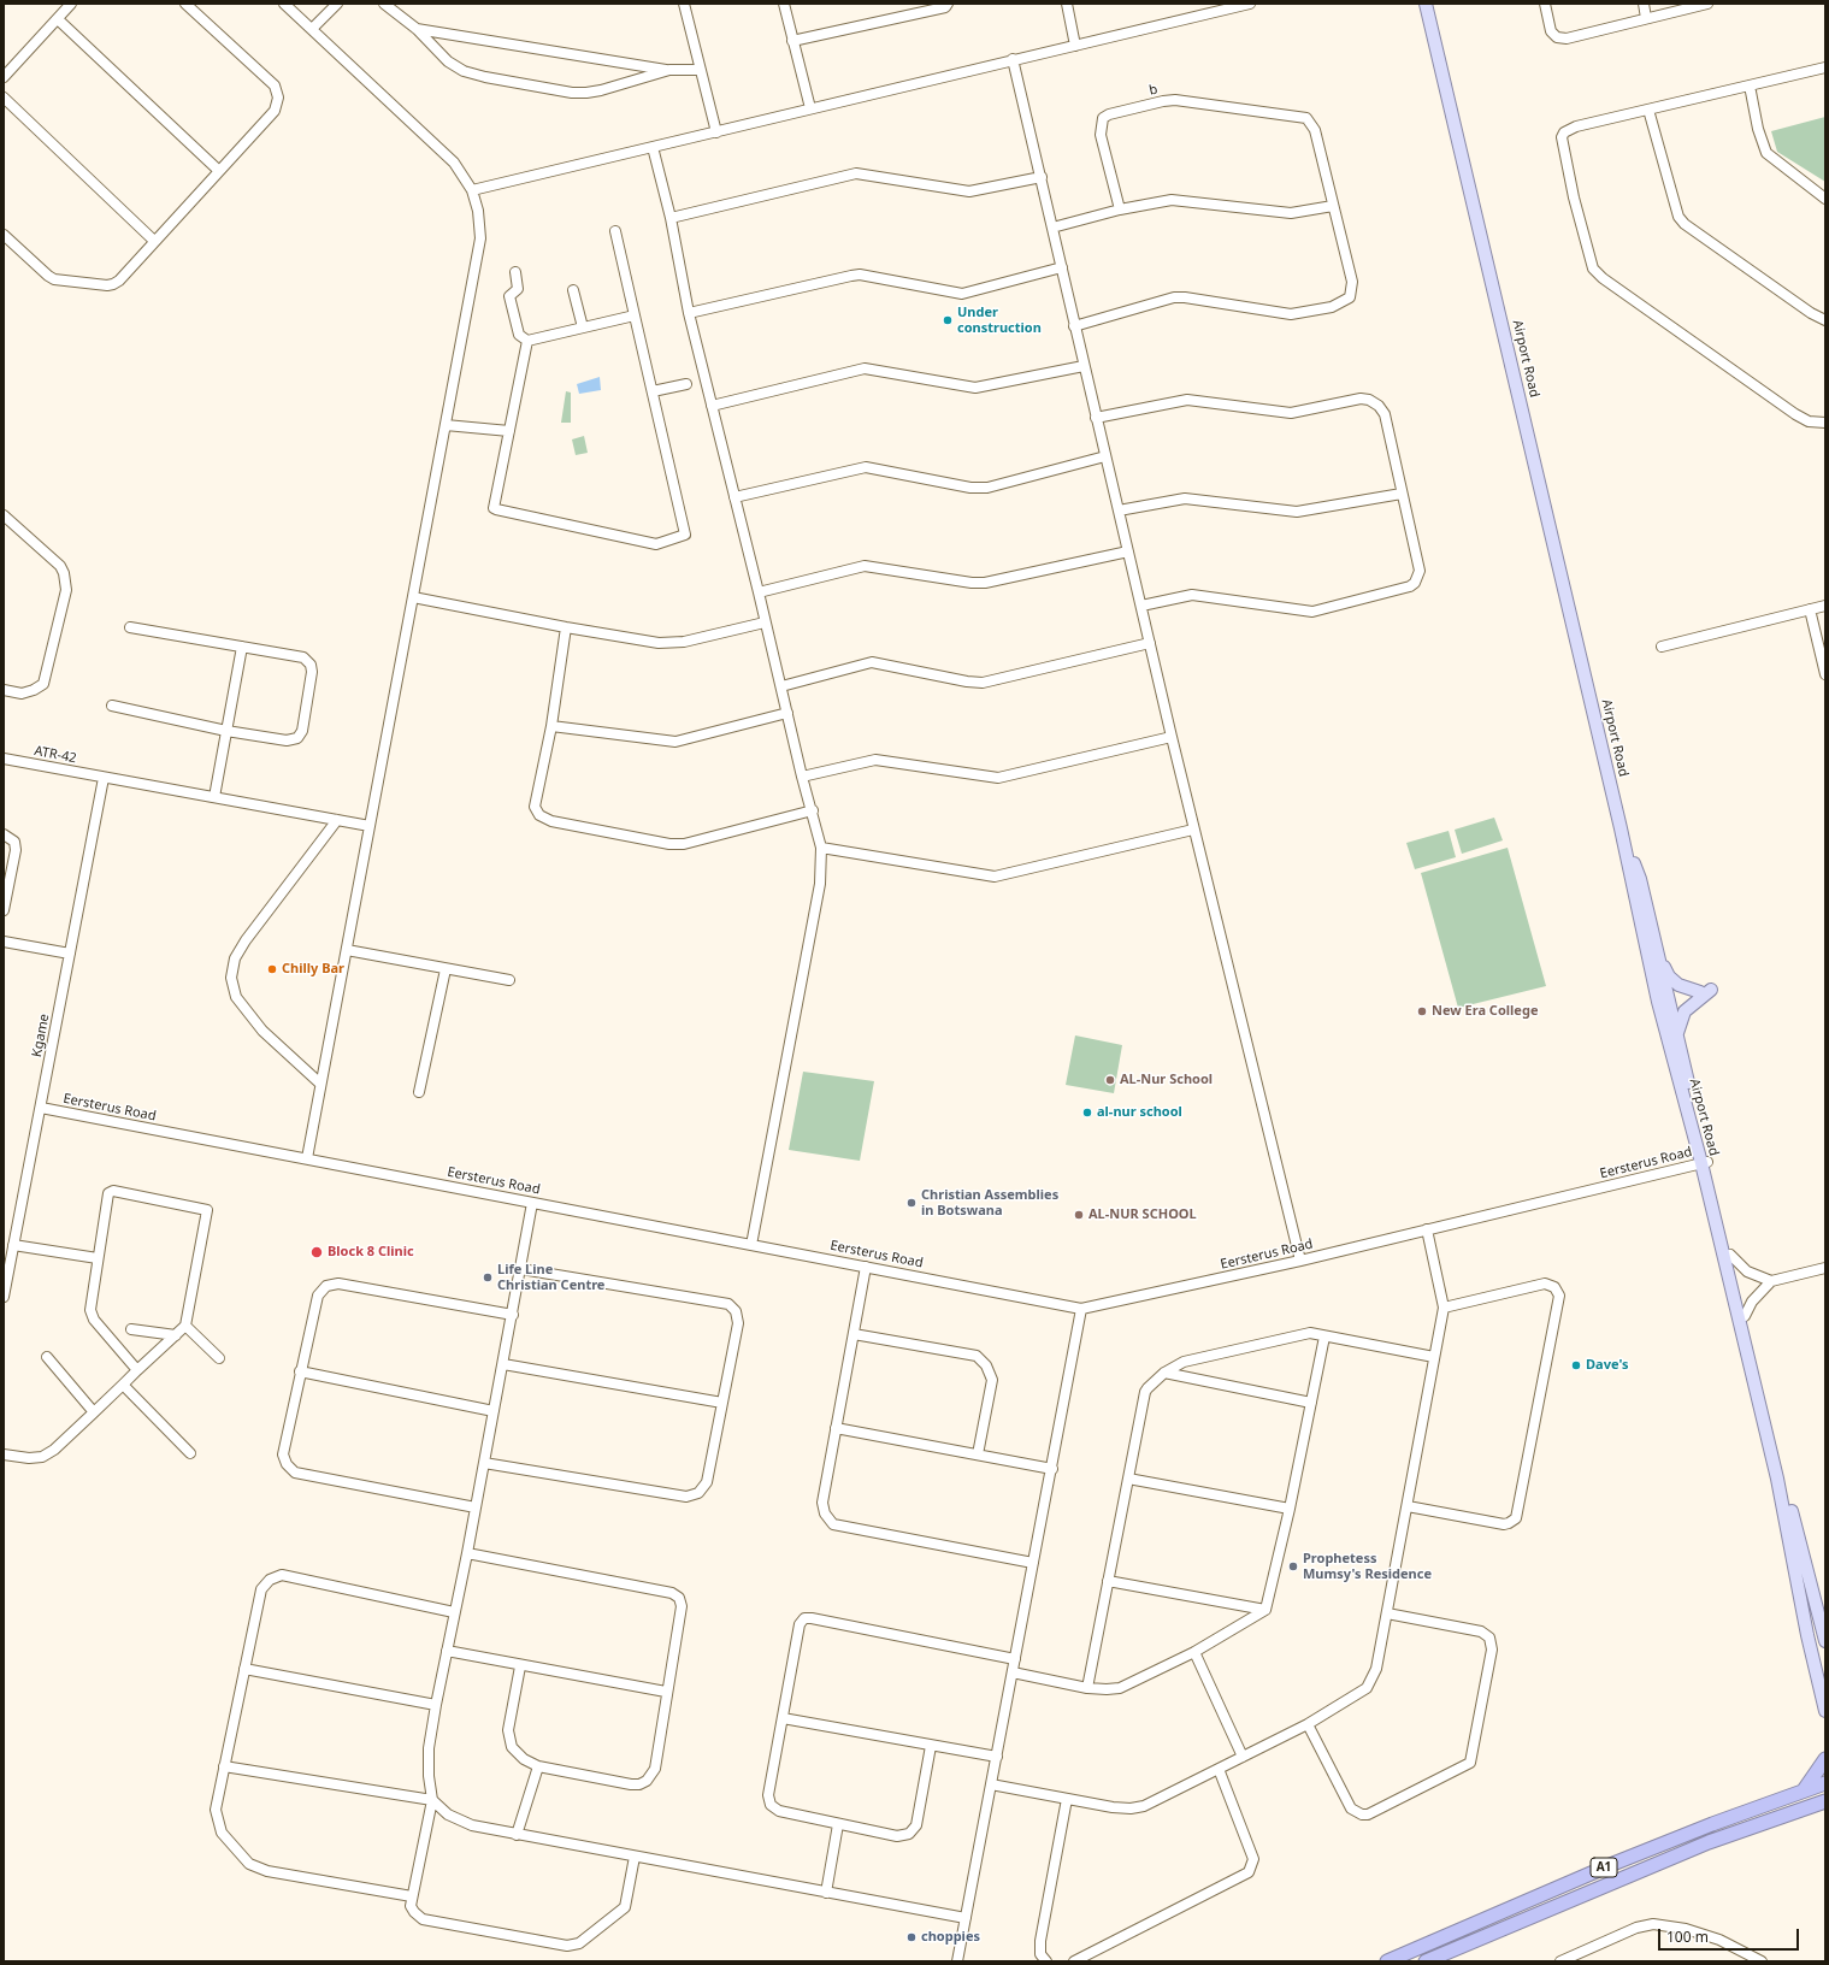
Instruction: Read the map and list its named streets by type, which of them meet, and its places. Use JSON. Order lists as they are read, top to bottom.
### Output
{
  "streets": {
    "highway": ["A1"],
    "main road": ["Airport Road"],
    "street": [
      "b",
      "ATR-42",
      "Kgame",
      "Eersterus Road"
    ]
  },
  "crossings": [
    ["Airport Road", "Eersterus Road"],
    ["ATR-42", "Kgame"],
    ["Kgame", "Eersterus Road"]
  ],
  "places": [
    "Under construction",
    "Chilly Bar",
    "New Era College",
    "AL-Nur School",
    "al-nur school",
    "Christian Assemblies in Botswana",
    "AL-NUR SCHOOL",
    "Block 8 Clinic",
    "Life Line Christian Centre",
    "Dave's",
    "Prophetess Mumsy's Residence",
    "choppies"
  ],
  "scale_bar": "100 m"
}
